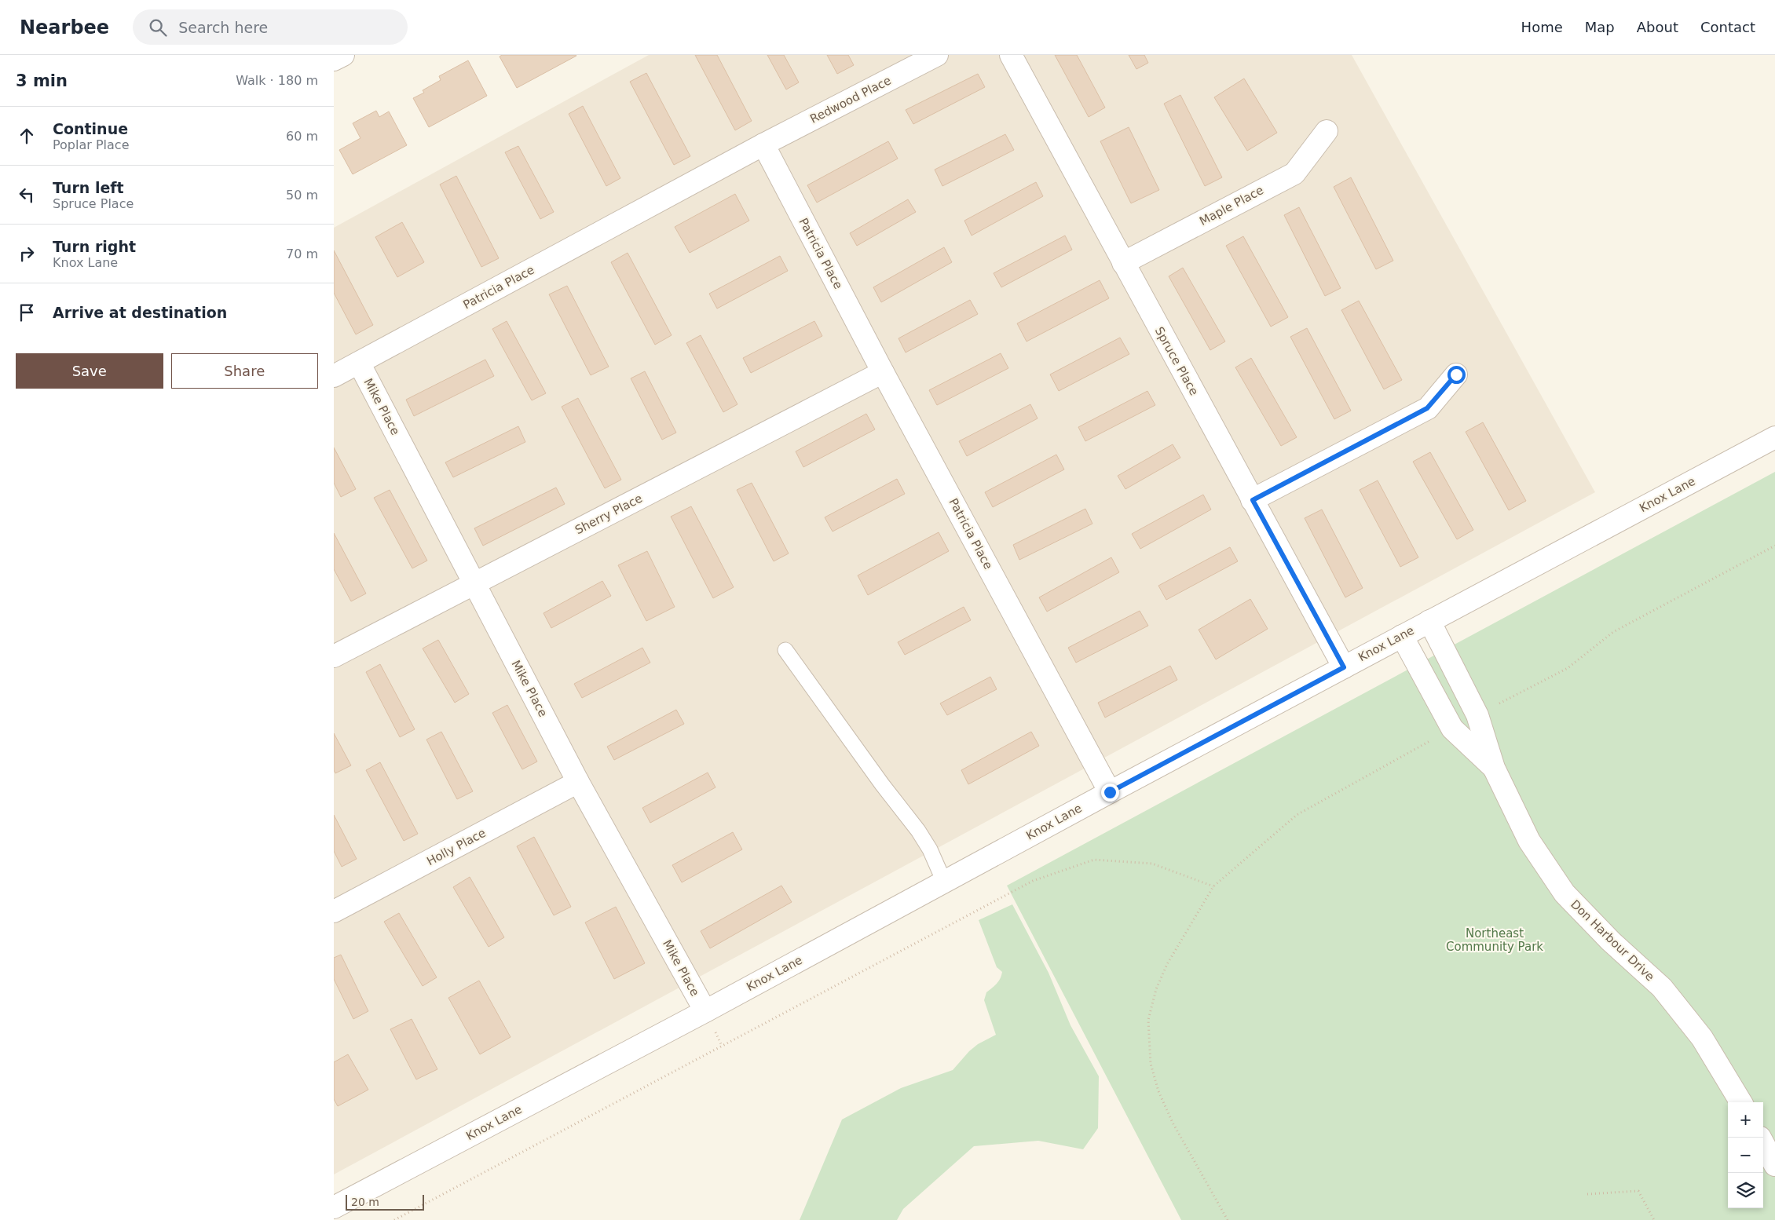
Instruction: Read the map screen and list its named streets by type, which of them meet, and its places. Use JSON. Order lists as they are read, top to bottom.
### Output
{
  "streets": {
    "street": [
      "Redwood Place",
      "Maple Place",
      "Patricia Place",
      "Spruce Place",
      "Mike Place",
      "Knox Lane",
      "Sherry Place",
      "Holly Place",
      "Don Harbour Drive"
    ]
  },
  "crossings": [
    ["Redwood Place", "Patricia Place"],
    ["Maple Place", "Spruce Place"],
    ["Patricia Place", "Mike Place"],
    ["Patricia Place", "Knox Lane"],
    ["Patricia Place", "Sherry Place"],
    ["Spruce Place", "Knox Lane"],
    ["Mike Place", "Knox Lane"],
    ["Mike Place", "Sherry Place"],
    ["Mike Place", "Holly Place"],
    ["Knox Lane", "Don Harbour Drive"]
  ],
  "parks": ["Northeast Community Park"],
  "scale_bar": "20 m",
  "page": {
    "header": "Nearbee",
    "search": "Search here",
    "nav": [
      "Home",
      "Map",
      "About",
      "Contact"
    ],
    "heading": ["3 min", "Walk · 180 m"],
    "list": [
      ["Continue", "Poplar Place", "60 m"],
      ["Turn left", "Spruce Place", "50 m"],
      ["Turn right", "Knox Lane", "70 m"],
      "Arrive at destination"
    ],
    "buttons": ["Save", "Share"],
    "map_buttons": ["+", "−"],
    "scale": "20 m"
  }
}
